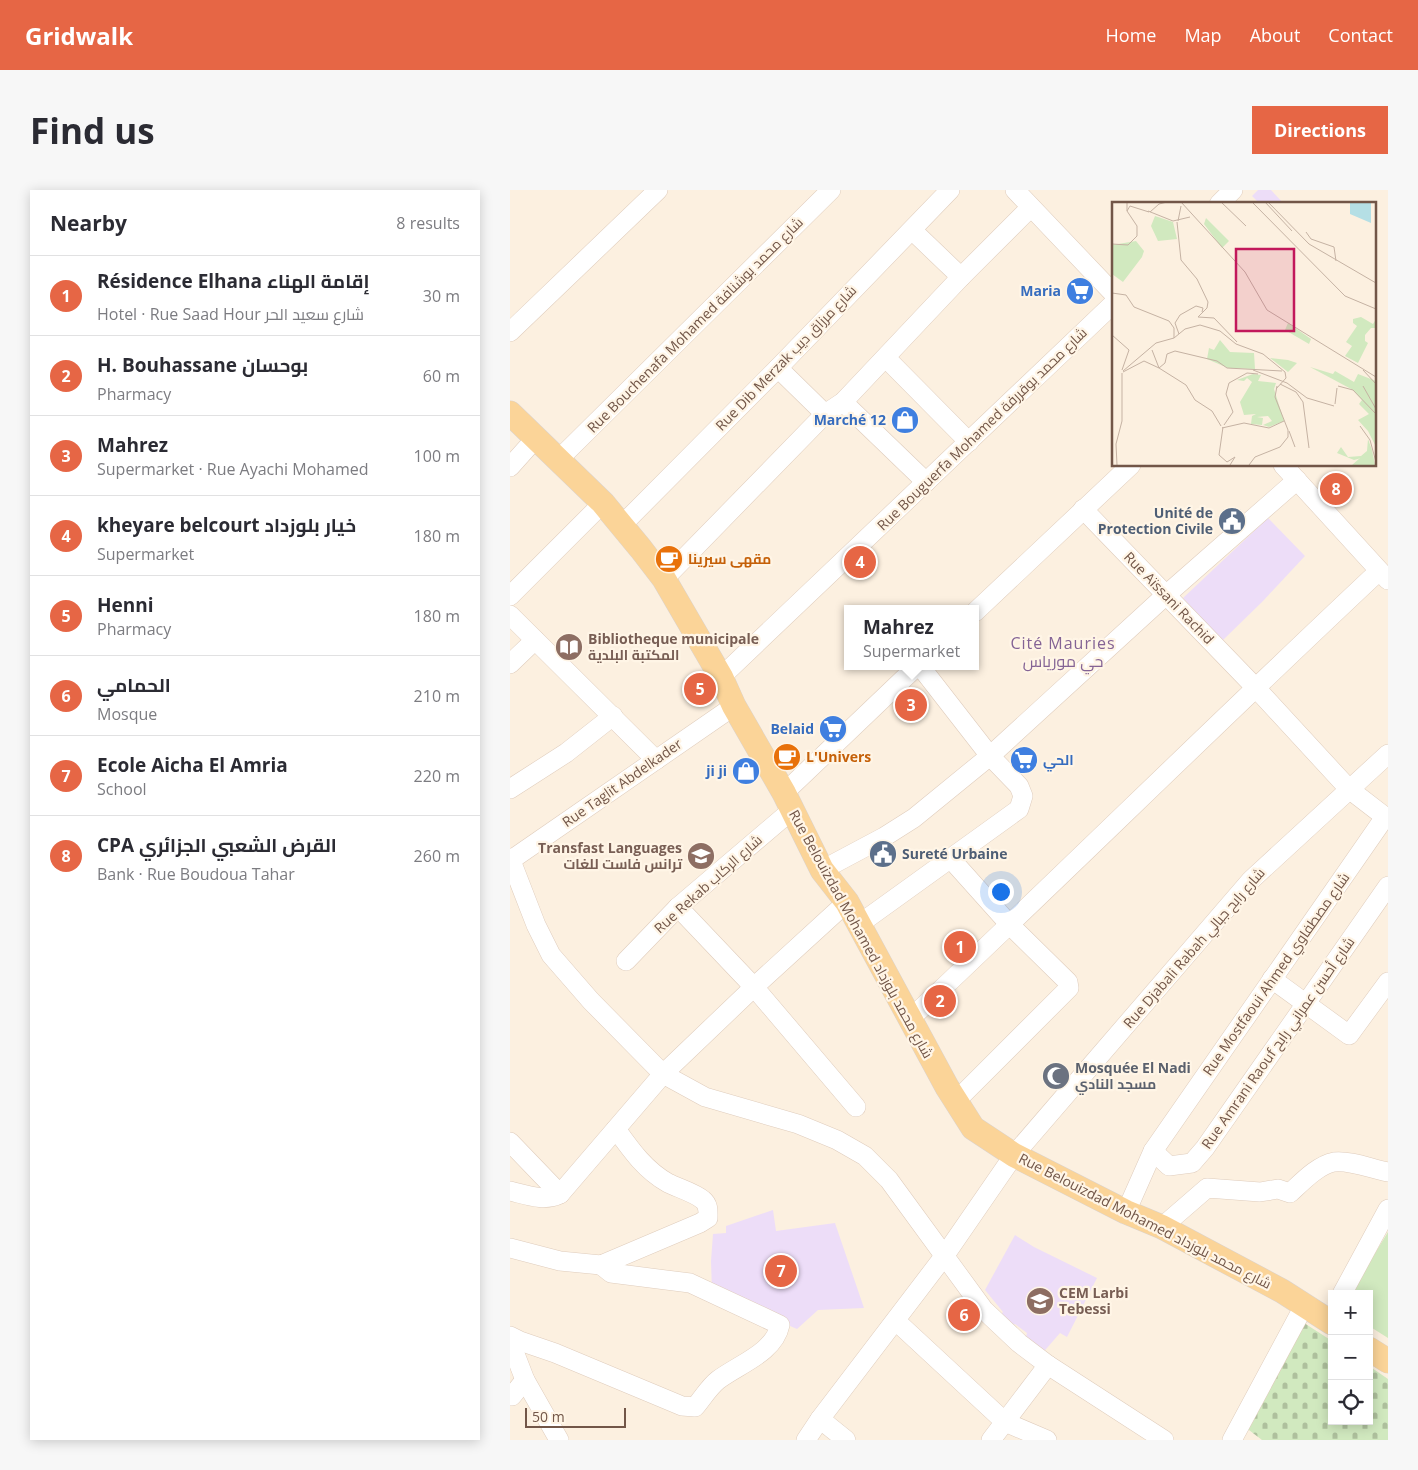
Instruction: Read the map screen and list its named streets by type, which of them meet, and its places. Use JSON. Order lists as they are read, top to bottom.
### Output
{
  "streets": {
    "main road": ["Rue Belouizdad Mohamed شارع محمد بلوزداد"],
    "street": [
      "Rue Bouchenafa Mohamed شارع محمد بوشنافة",
      "Rue Dib Merzak شارع مرزاق ديب",
      "Rue Bouguerfa Mohamed شارع محمد بوقررفة",
      "Rue Aïssani Rachid",
      "Rue Taglit Abdelkader",
      "Rue Rekab شارع الركاب",
      "Rue Djabali Rabah شارع رابح جبالي",
      "Rue Mostfaoui Ahmed شارع مصطفاوي",
      "Rue Amrani Raouf شارع أحسن عمراني رابح"
    ]
  },
  "crossings": [
    ["Rue Bouchenafa Mohamed شارع محمد بوشنافة", "Rue Belouizdad Mohamed شارع محمد بلوزداد"],
    ["Rue Dib Merzak شارع مرزاق ديب", "Rue Belouizdad Mohamed شارع محمد بلوزداد"],
    ["Rue Bouguerfa Mohamed شارع محمد بوقررفة", "Rue Belouizdad Mohamed شارع محمد بلوزداد"],
    ["Rue Aïssani Rachid", "Rue Djabali Rabah شارع رابح جبالي"],
    ["Rue Aïssani Rachid", "Rue Mostfaoui Ahmed شارع مصطفاوي"],
    ["Rue Taglit Abdelkader", "Rue Belouizdad Mohamed شارع محمد بلوزداد"],
    ["Rue Rekab شارع الركاب", "Rue Belouizdad Mohamed شارع محمد بلوزداد"],
    ["Rue Belouizdad Mohamed شارع محمد بلوزداد", "Rue Djabali Rabah شارع رابح جبالي"],
    ["Rue Belouizdad Mohamed شارع محمد بلوزداد", "Rue Mostfaoui Ahmed شارع مصطفاوي"],
    ["Rue Mostfaoui Ahmed شارع مصطفاوي", "Rue Amrani Raouf شارع أحسن عمراني رابح"]
  ],
  "districts": ["Cité Mauries حي مورياس"],
  "places": {
    "supermarket": ["Maria", "Belaid", "الحي"],
    "shop": ["Marché 12", "ji ji"],
    "public building": ["Unité de Protection Civile", "Sureté Urbaine"],
    "cafe": ["مقهى سيرينا", "L'Univers"],
    "library": ["Bibliotheque municipale المكتبة البلدية"],
    "school or university": ["Transfast Languages ترانس فاست للغات", "CEM Larbi Tebessi"],
    "mosque": ["Mosquée El Nadi مسجد النادي"]
  },
  "scale_bar": "50 m",
  "page": {
    "header": "Gridwalk",
    "nav": [
      "Home",
      "Map",
      "About",
      "Contact"
    ],
    "buttons": "Directions",
    "title": "Find us",
    "heading": ["Nearby", "8 results"],
    "list": [
      {
        "mark": "1",
        "name": "Résidence Elhana إقامة الهناء",
        "note": "Hotel · Rue Saad Hour شارع سعيد الحر",
        "value": "30 m"
      },
      {
        "mark": "2",
        "name": "H. Bouhassane بوحسان",
        "note": "Pharmacy",
        "value": "60 m"
      },
      {
        "mark": "3",
        "name": "Mahrez",
        "note": "Supermarket · Rue Ayachi Mohamed",
        "value": "100 m"
      },
      {
        "mark": "4",
        "name": "kheyare belcourt خيار بلوزداد",
        "note": "Supermarket",
        "value": "180 m"
      },
      {
        "mark": "5",
        "name": "Henni",
        "note": "Pharmacy",
        "value": "180 m"
      },
      {
        "mark": "6",
        "name": "الحمامي",
        "note": "Mosque",
        "value": "210 m"
      },
      {
        "mark": "7",
        "name": "Ecole Aicha El Amria",
        "note": "School",
        "value": "220 m"
      },
      {
        "mark": "8",
        "name": "CPA القرض الشعبي الجزائري",
        "note": "Bank · Rue Boudoua Tahar",
        "value": "260 m"
      }
    ],
    "pins": [
      "8",
      "4",
      "5",
      "3",
      "1",
      "2",
      "7",
      "6"
    ],
    "popup": ["Mahrez", "Supermarket"],
    "map_buttons": ["+", "−"],
    "scale": "50 m"
  }
}
